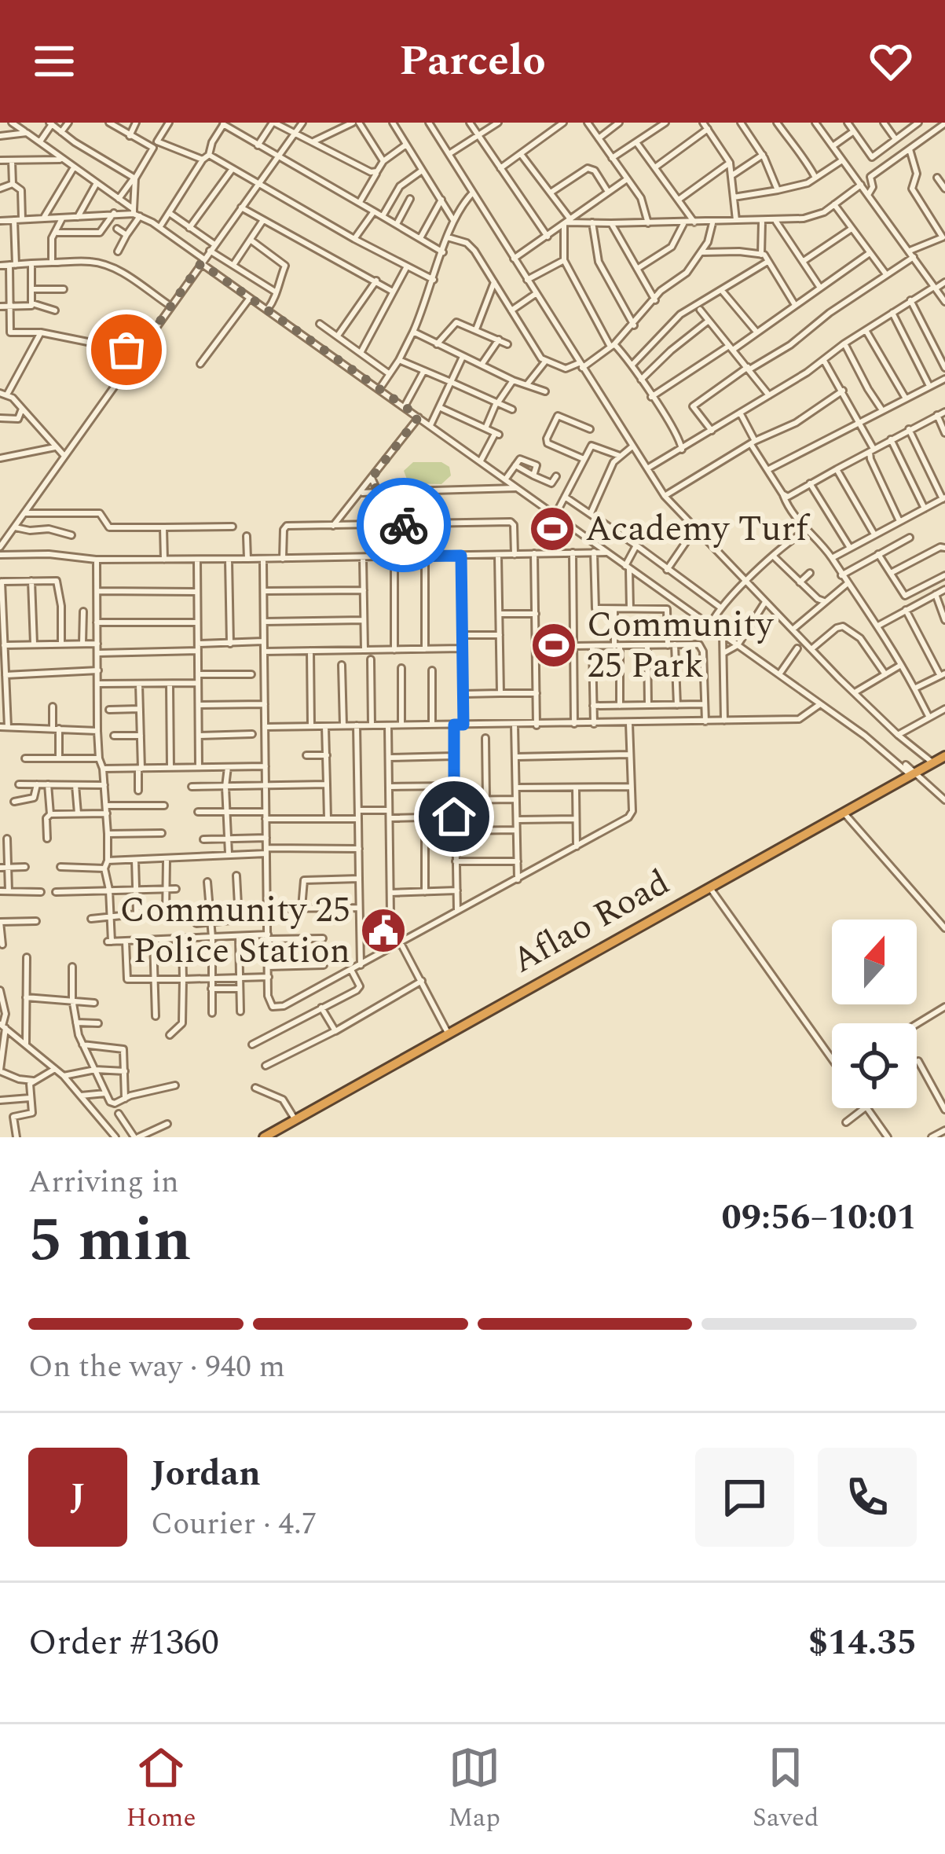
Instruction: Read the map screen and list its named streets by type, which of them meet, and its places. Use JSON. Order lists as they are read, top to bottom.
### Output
{
  "streets": {
    "highway": ["Aflao Road"]
  },
  "places": {
    "sports": ["Academy Turf", "Community 25 Park"],
    "public building": ["Community 25 Police Station"]
  },
  "north": "top",
  "page": {
    "header": "Parcelo",
    "heading": ["5 min", "Arriving in", "09:56–10:01"],
    "panel": [
      "Jordan",
      "Courier · 4.7",
      "Order #1360",
      "$14.35"
    ],
    "bar": "On the way · 940 m",
    "round": "J",
    "tabs": ["Home", "Map", "Saved"]
  }
}
